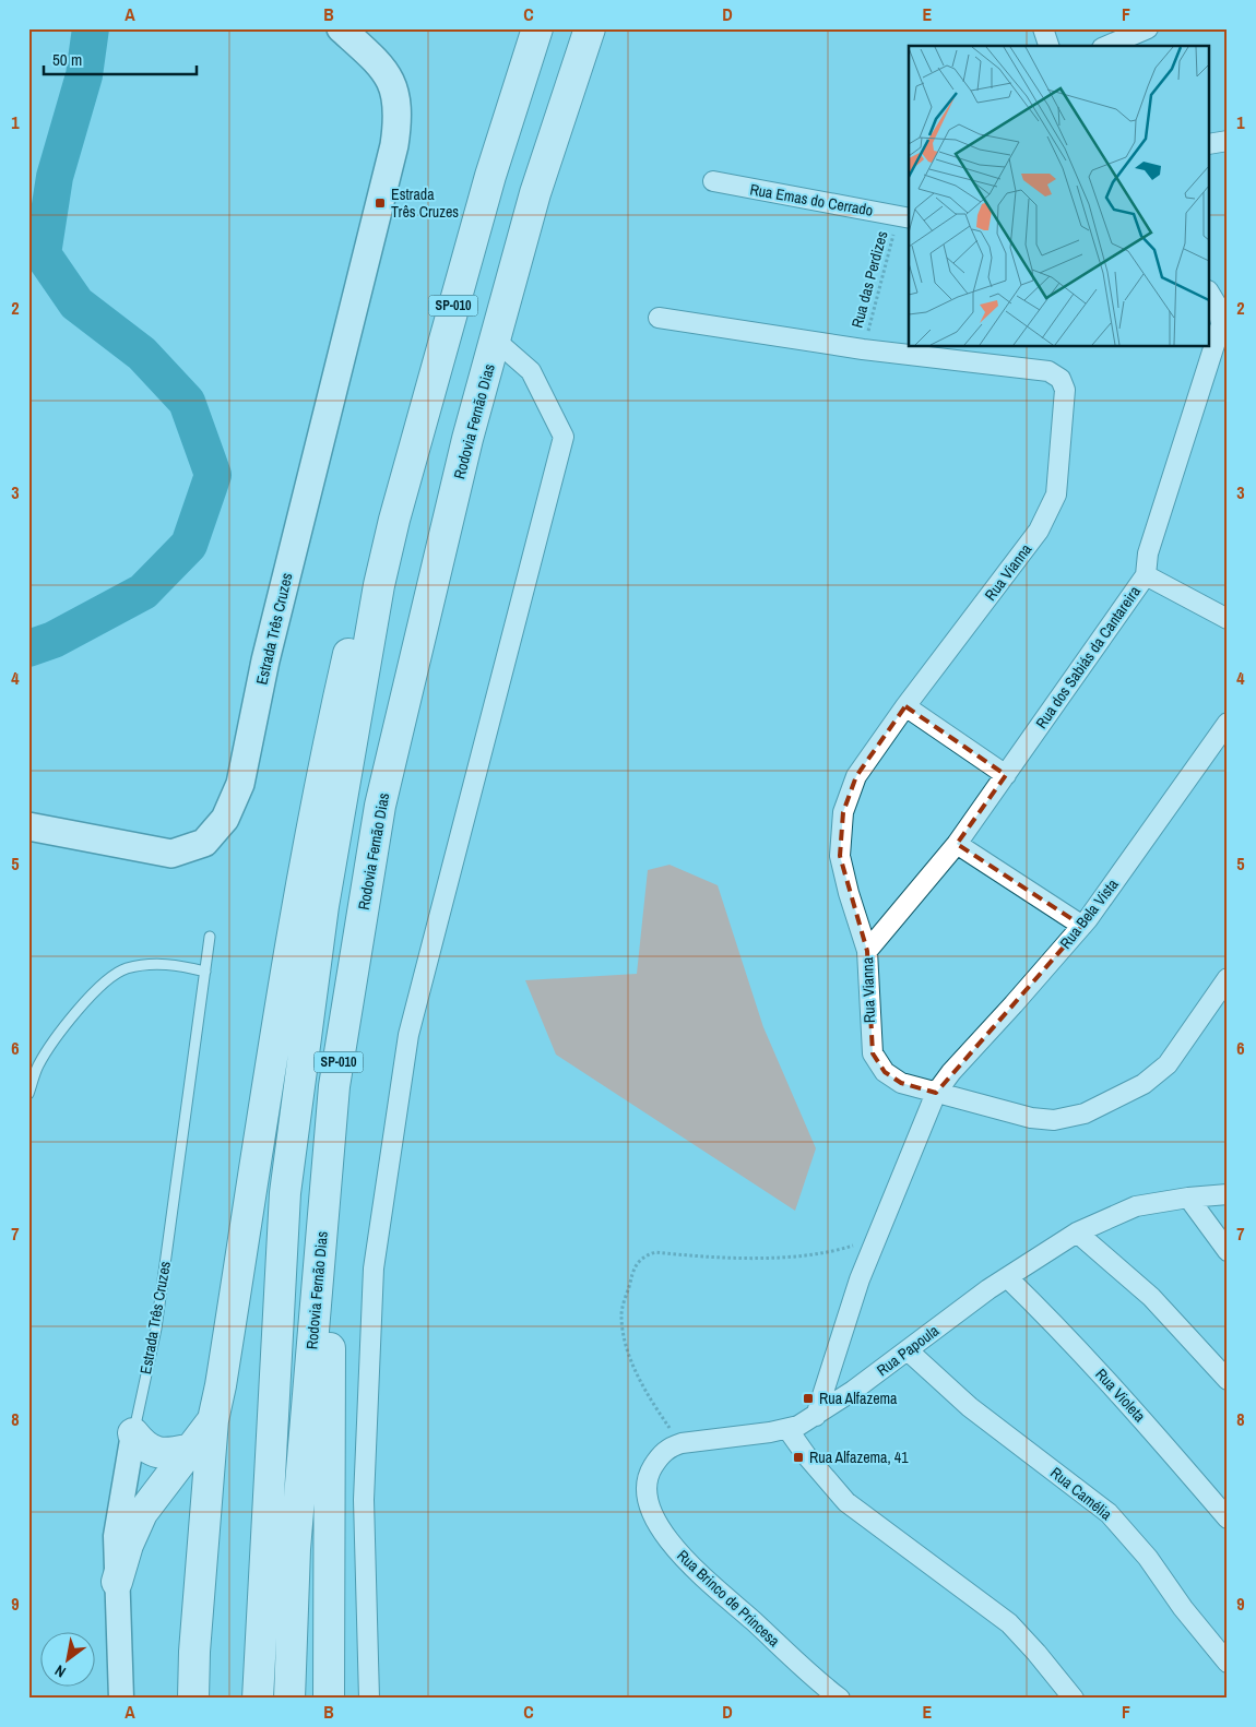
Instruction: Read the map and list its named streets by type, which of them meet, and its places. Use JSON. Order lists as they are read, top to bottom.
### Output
{
  "streets": {
    "highway": ["SP-010", "Rodovia Fernão Dias"],
    "main road": ["Estrada Três Cruzes"],
    "street": [
      "Rua Emas do Cerrado",
      "Rua Vianna",
      "Rua dos Sabiás da Cantareira",
      "Rua Bela Vista",
      "Rua Papoula",
      "Rua Violeta",
      "Rua Camélia",
      "Rua Brinco de Princesa"
    ],
    "path": ["Rua das Perdizes"]
  },
  "crossings": [
    ["Rua Emas do Cerrado", "Rua das Perdizes"],
    ["Rua das Perdizes", "Rua Vianna"],
    ["Rua Vianna", "Rua dos Sabiás da Cantareira"],
    ["Rua Vianna", "Rua Bela Vista"],
    ["Rua Papoula", "Rua Violeta"],
    ["Rua Papoula", "Rua Camélia"],
    ["Rua Papoula", "Rua Brinco de Princesa"]
  ],
  "places": {
    "transit": ["Estrada Três Cruzes", "Rua Alfazema", "Rua Alfazema, 41"]
  },
  "scale_bar": "50 m",
  "north": "bottom left",
  "grid": {
    "columns": [
      "A",
      "B",
      "C",
      "D",
      "E",
      "F"
    ],
    "rows": [
      "1",
      "2",
      "3",
      "4",
      "5",
      "6",
      "7",
      "8",
      "9"
    ]
  }
}
